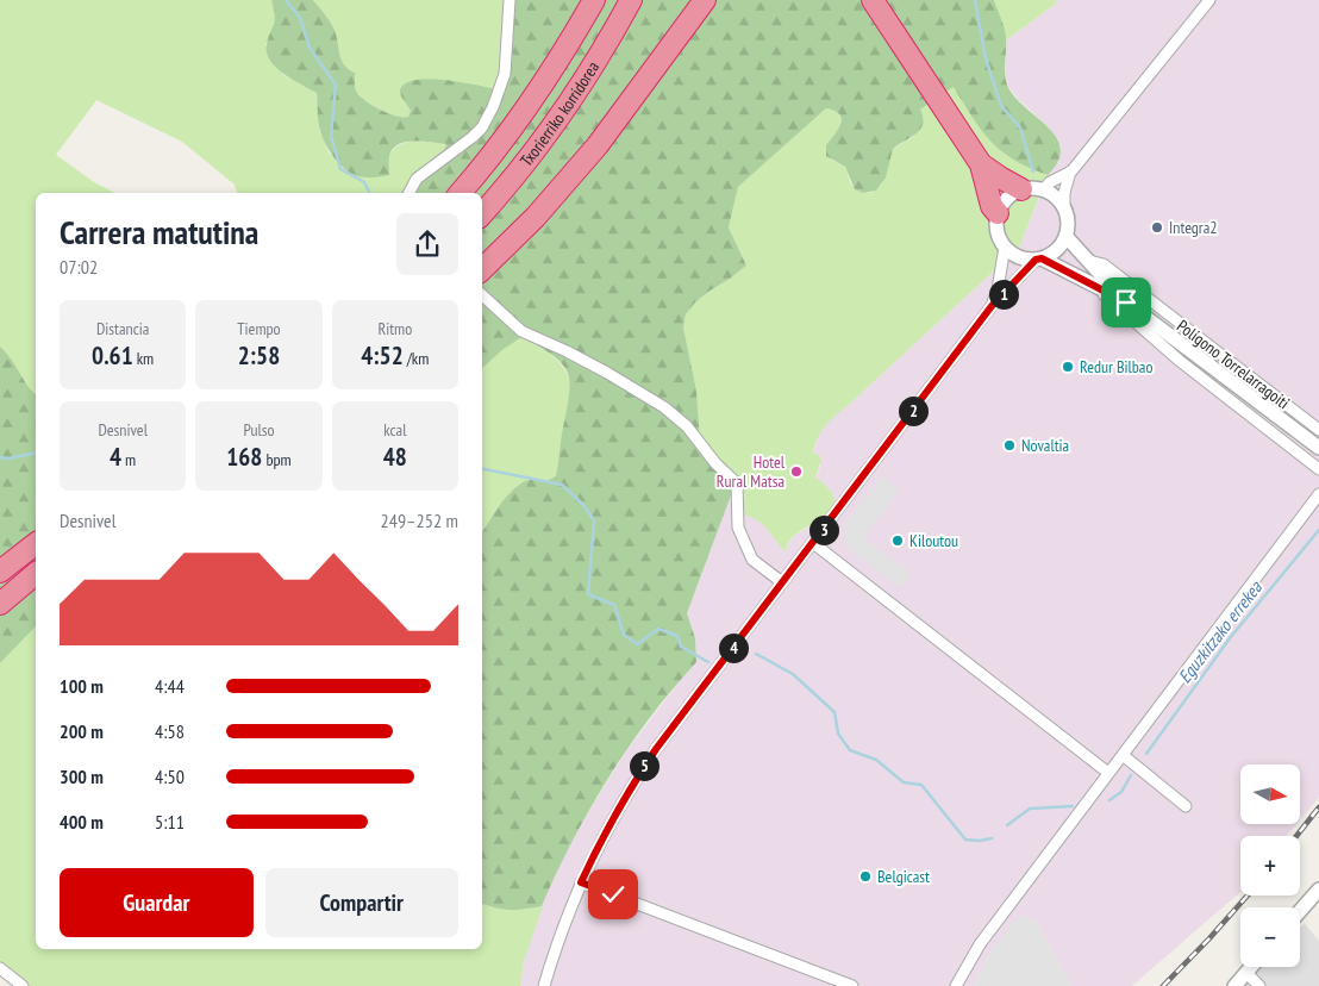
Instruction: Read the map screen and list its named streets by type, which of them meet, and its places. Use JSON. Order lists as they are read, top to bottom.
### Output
{
  "streets": {
    "highway": ["Txorierriko korridorea"],
    "street": ["Polígono Torrelarragoiti"]
  },
  "water": ["Eguzkitzako errekea"],
  "places": [
    "Integra2",
    "Redur Bilbao",
    "Novaltia",
    "Hotel Rural Matsa",
    "Kiloutou",
    "Belgicast"
  ],
  "north": "right",
  "page": {
    "heading": ["Carrera matutina", "07:02"],
    "pins": [
      "1",
      "2",
      "3",
      "4",
      "5"
    ],
    "stats": [
      ["Distancia", "0.61 km"],
      ["Tiempo", "2:58"],
      ["Ritmo", "4:52 /km"],
      ["Desnivel", "4 m"],
      ["Pulso", "168 bpm"],
      ["kcal", "48"]
    ],
    "chart": ["Desnivel", "249–252 m"],
    "list": [
      {
        "name": "100 m",
        "note": "4:44"
      },
      {
        "name": "200 m",
        "note": "4:58"
      },
      {
        "name": "300 m",
        "note": "4:50"
      },
      {
        "name": "400 m",
        "note": "5:11"
      }
    ],
    "map_buttons": ["+", "−"],
    "buttons": ["Guardar", "Compartir"]
  }
}
